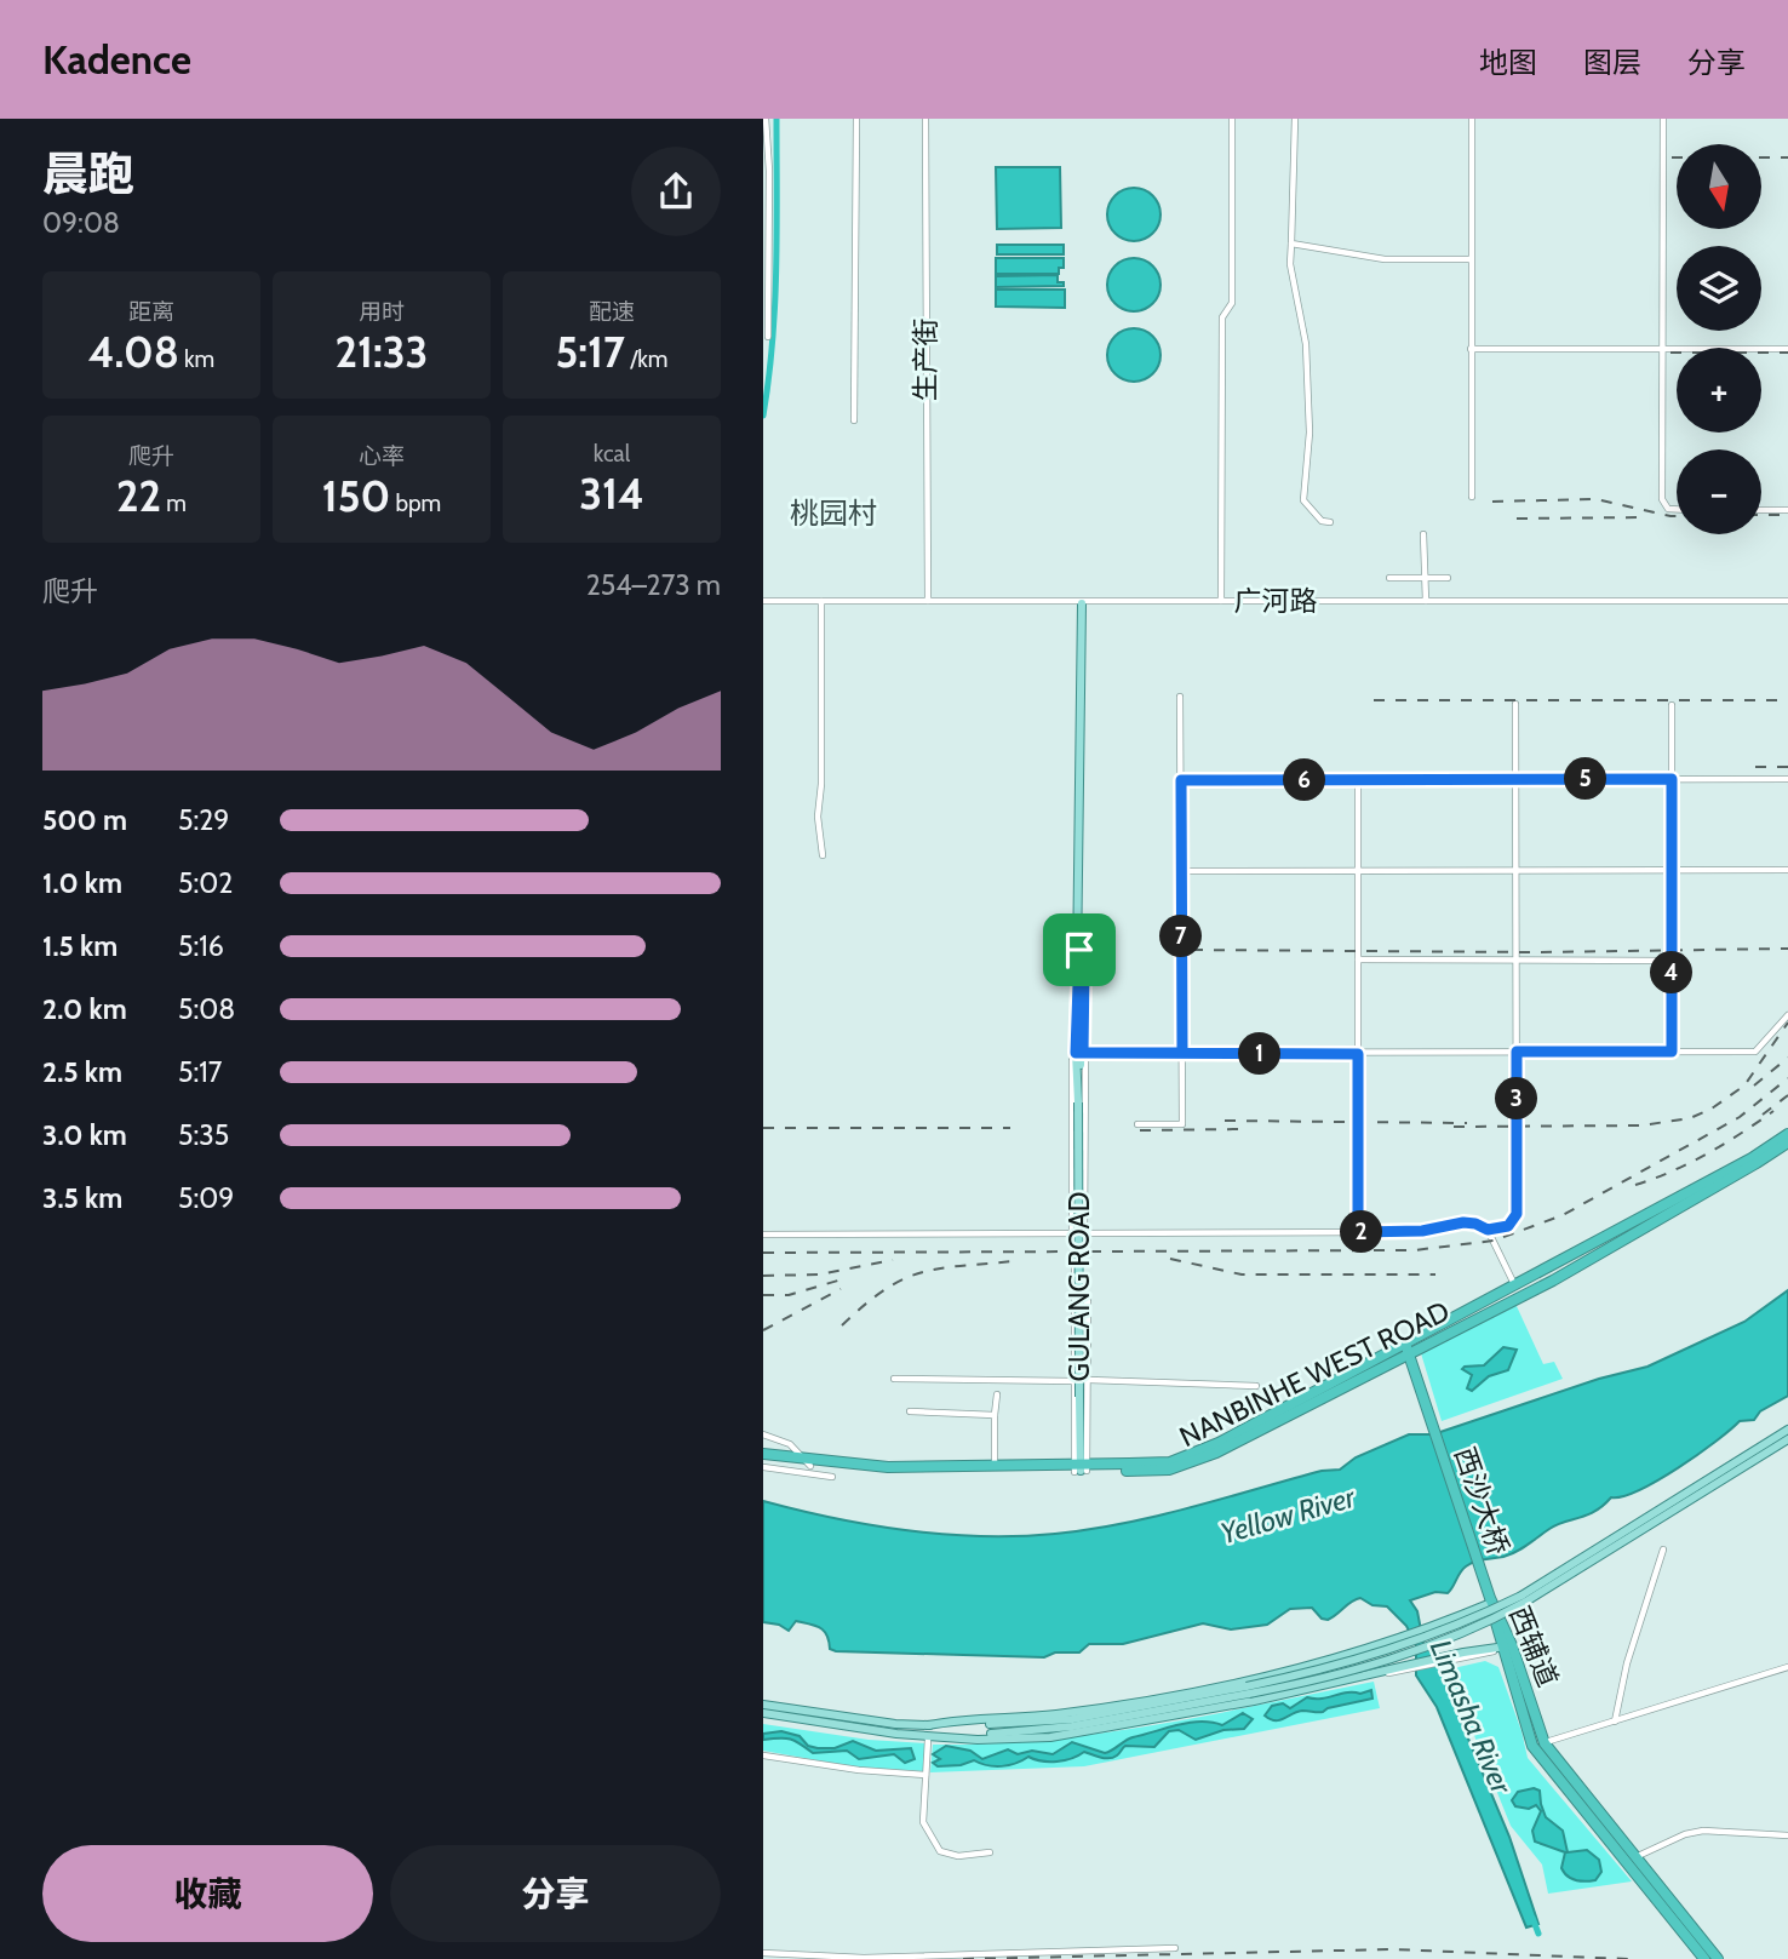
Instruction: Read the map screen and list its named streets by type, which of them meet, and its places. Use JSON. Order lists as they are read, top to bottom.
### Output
{
  "streets": {
    "highway": ["NANBINHE WEST ROAD", "西沙大桥", "西辅道"],
    "main road": ["GULANG ROAD"],
    "street": ["生产街", "广河路"]
  },
  "crossings": [
    ["生产街", "广河路"],
    ["广河路", "GULANG ROAD"],
    ["GULANG ROAD", "NANBINHE WEST ROAD"],
    ["NANBINHE WEST ROAD", "西沙大桥"],
    ["西沙大桥", "西辅道"]
  ],
  "districts": ["桃园村"],
  "water": ["Yellow River", "Limasha River"],
  "north": "bottom",
  "page": {
    "header": "Kadence",
    "nav": ["地图", "图层", "分享"],
    "heading": ["晨跑", "09:08"],
    "map_buttons": ["+", "−"],
    "stats": [
      ["距离", "4.08 km"],
      ["用时", "21:33"],
      ["配速", "5:17 /km"],
      ["爬升", "22 m"],
      ["心率", "150 bpm"],
      ["kcal", "314"]
    ],
    "chart": ["爬升", "254–273 m"],
    "pins": [
      "5",
      "6",
      "7",
      "4",
      "1",
      "3",
      "2"
    ],
    "list": [
      {
        "name": "500 m",
        "note": "5:29"
      },
      {
        "name": "1.0 km",
        "note": "5:02"
      },
      {
        "name": "1.5 km",
        "note": "5:16"
      },
      {
        "name": "2.0 km",
        "note": "5:08"
      },
      {
        "name": "2.5 km",
        "note": "5:17"
      },
      {
        "name": "3.0 km",
        "note": "5:35"
      },
      {
        "name": "3.5 km",
        "note": "5:09"
      }
    ],
    "buttons": ["收藏", "分享"]
  }
}
